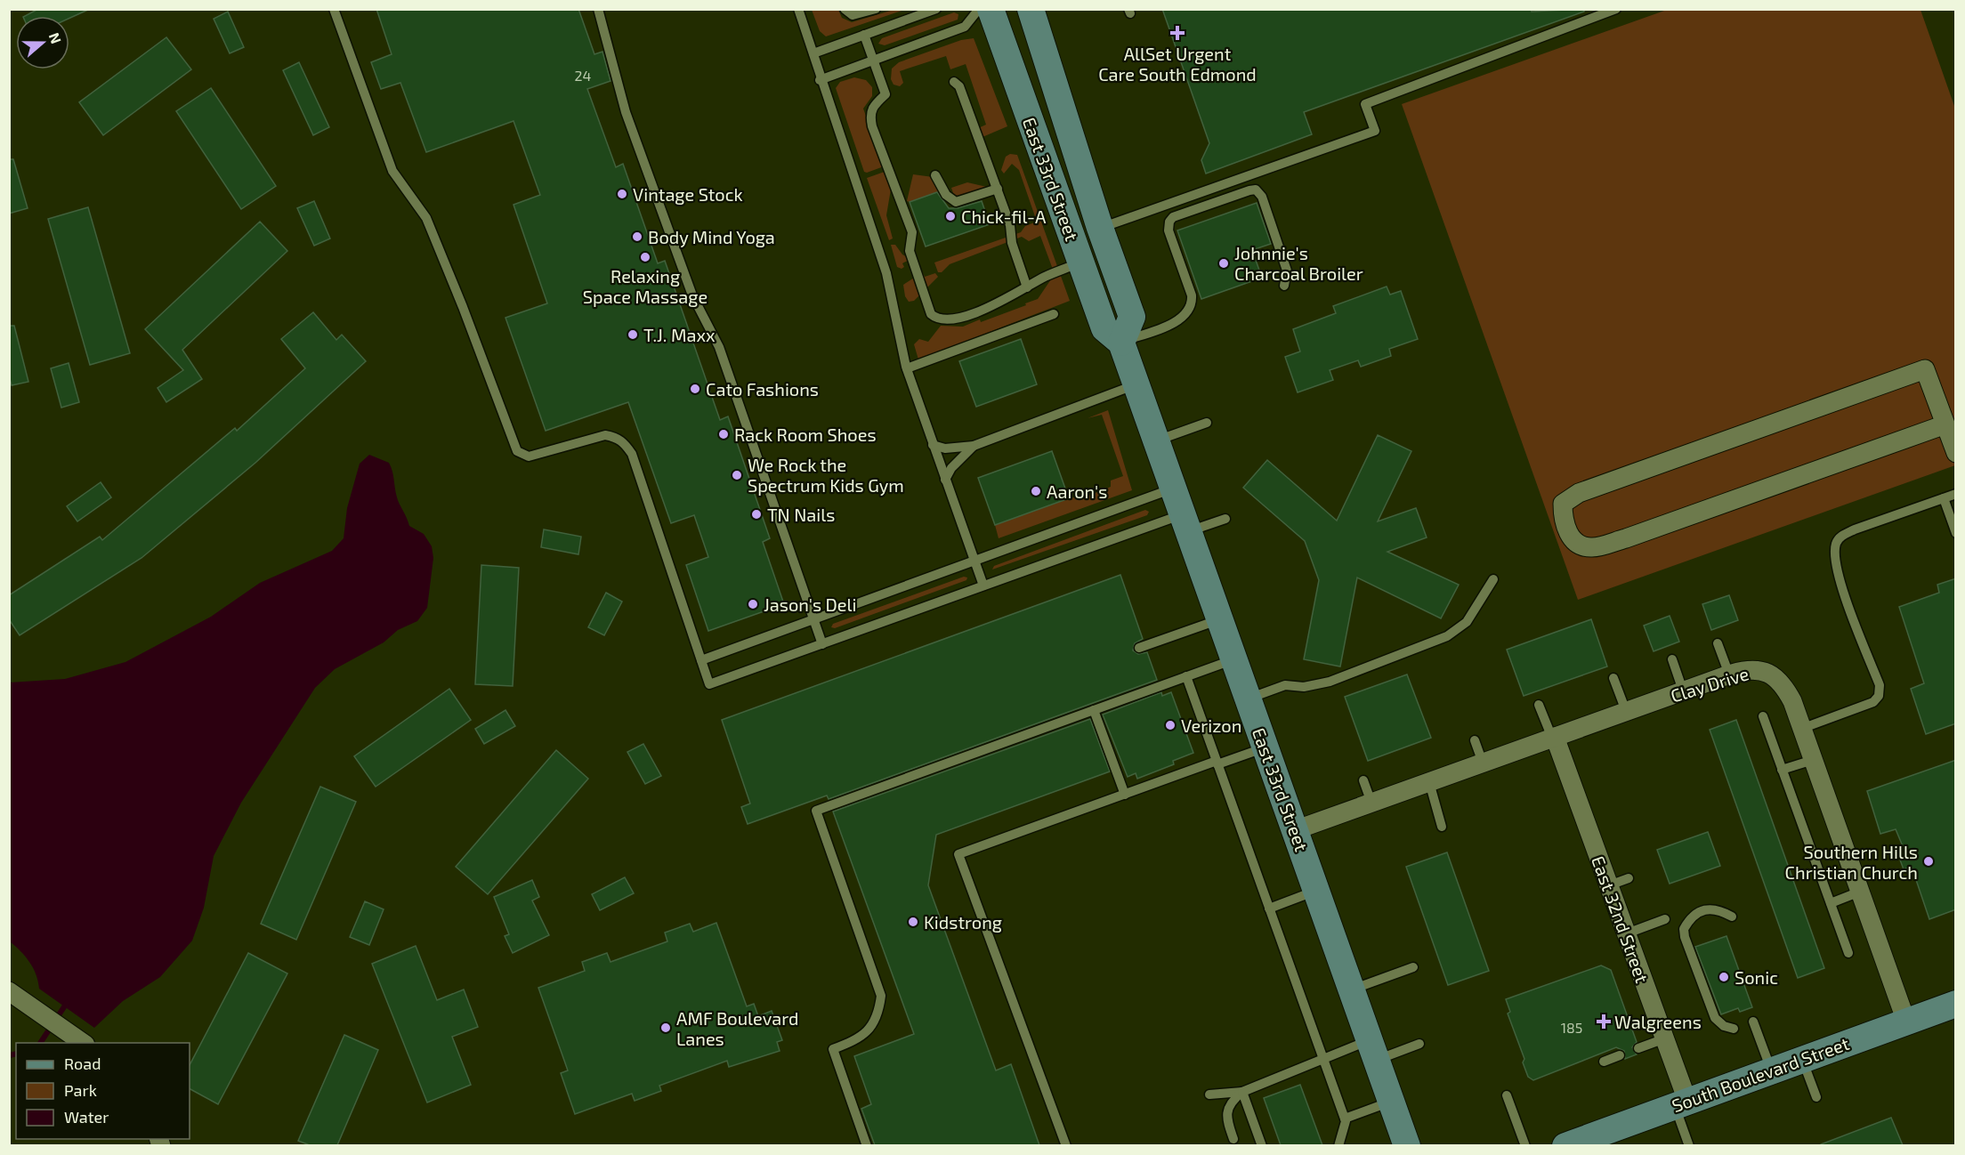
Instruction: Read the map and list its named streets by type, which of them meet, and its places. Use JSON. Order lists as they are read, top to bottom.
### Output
{
  "streets": {
    "main road": ["East 33rd Street", "South Boulevard Street"],
    "street": ["Clay Drive", "East 32nd Street"]
  },
  "crossings": [
    ["East 33rd Street", "Clay Drive"],
    ["Clay Drive", "East 32nd Street"],
    ["Clay Drive", "South Boulevard Street"],
    ["East 32nd Street", "South Boulevard Street"]
  ],
  "places": {
    "health": ["AllSet Urgent Care South Edmond", "Walgreens"],
    "other": [
      "Vintage Stock",
      "Chick-fil-A",
      "Body Mind Yoga",
      "Relaxing Space Massage",
      "Johnnie's Charcoal Broiler",
      "T.J. Maxx",
      "Cato Fashions",
      "Rack Room Shoes",
      "We Rock the Spectrum Kids Gym",
      "Aaron's",
      "TN Nails",
      "Jason's Deli",
      "Verizon",
      "Southern Hills Christian Church",
      "Kidstrong",
      "Sonic",
      "AMF Boulevard Lanes"
    ]
  },
  "house_numbers": ["24", "185"],
  "legend": ["Road", "Park", "Water"],
  "north": "right"
}
